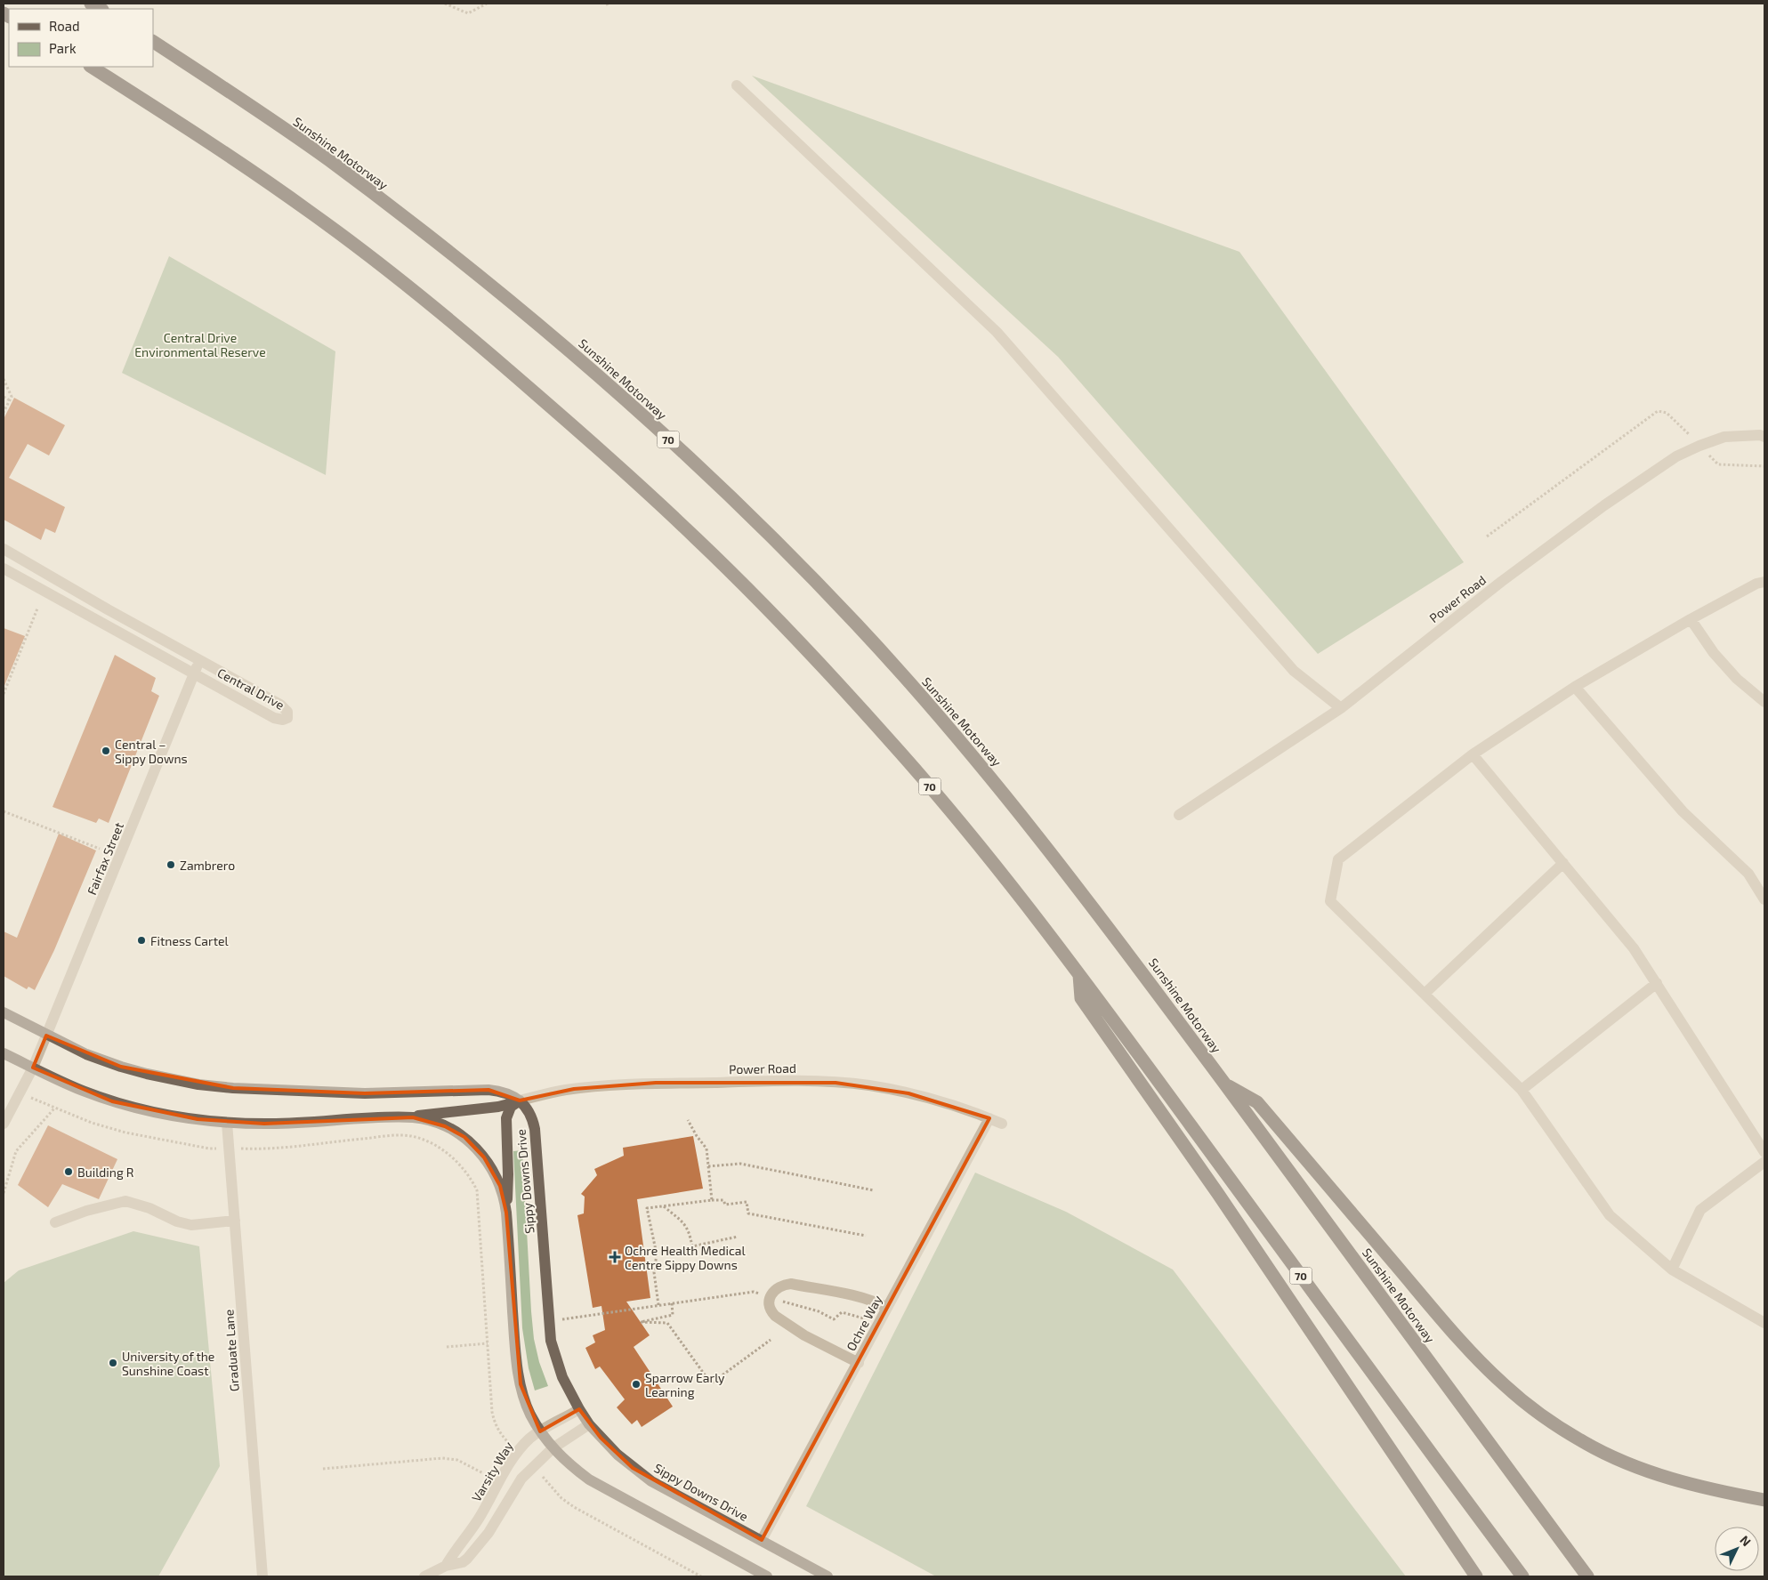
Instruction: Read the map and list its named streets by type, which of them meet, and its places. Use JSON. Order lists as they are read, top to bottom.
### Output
{
  "streets": {
    "highway": ["Sunshine Motorway", "70"],
    "main road": ["Sippy Downs Drive"],
    "street": [
      "Power Road",
      "Central Drive",
      "Fairfax Street",
      "Ochre Way",
      "Graduate Lane",
      "Varsity Way"
    ]
  },
  "crossings": [
    ["Power Road", "Sippy Downs Drive"],
    ["Power Road", "Ochre Way"],
    ["Central Drive", "Fairfax Street"],
    ["Fairfax Street", "Sippy Downs Drive"],
    ["Sippy Downs Drive", "Ochre Way"],
    ["Sippy Downs Drive", "Graduate Lane"],
    ["Sippy Downs Drive", "Varsity Way"]
  ],
  "parks": ["Central Drive Environmental Reserve"],
  "places": {
    "other": [
      "Central – Sippy Downs",
      "Zambrero",
      "Fitness Cartel",
      "Building R",
      "University of the Sunshine Coast",
      "Sparrow Early Learning"
    ],
    "health": ["Ochre Health Medical Centre Sippy Downs"]
  },
  "legend": ["Road", "Park"],
  "north": "top right"
}
